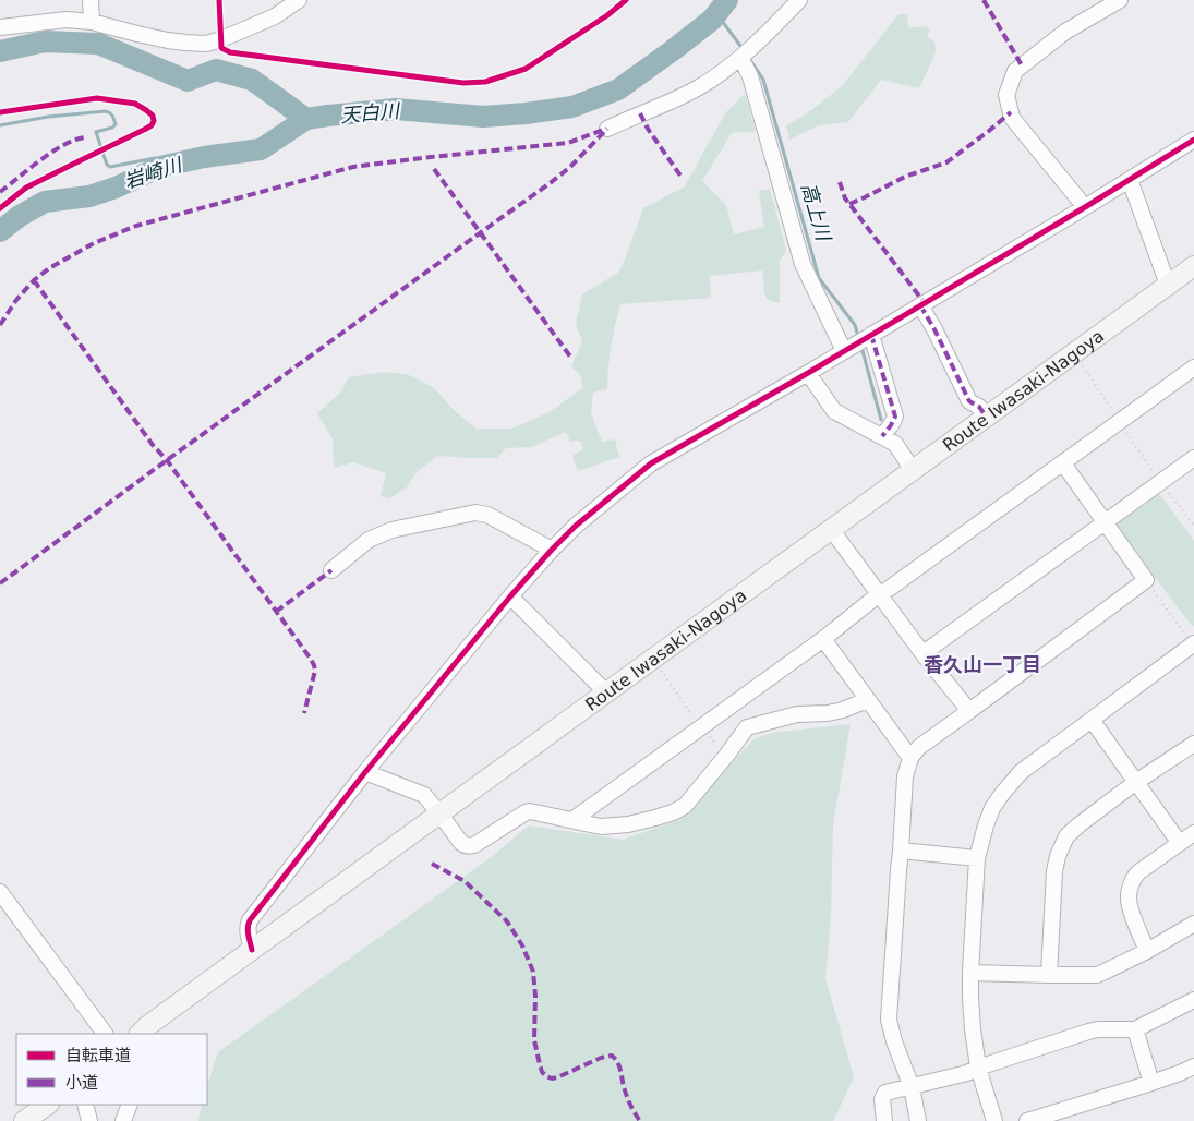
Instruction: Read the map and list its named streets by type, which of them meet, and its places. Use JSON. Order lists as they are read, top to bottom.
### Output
{
  "streets": {
    "main road": ["Route Iwasaki-Nagoya"]
  },
  "districts": ["香久山一丁目"],
  "water": ["天白川", "岩崎川", "高上川"],
  "legend": ["自転車道", "小道"]
}
